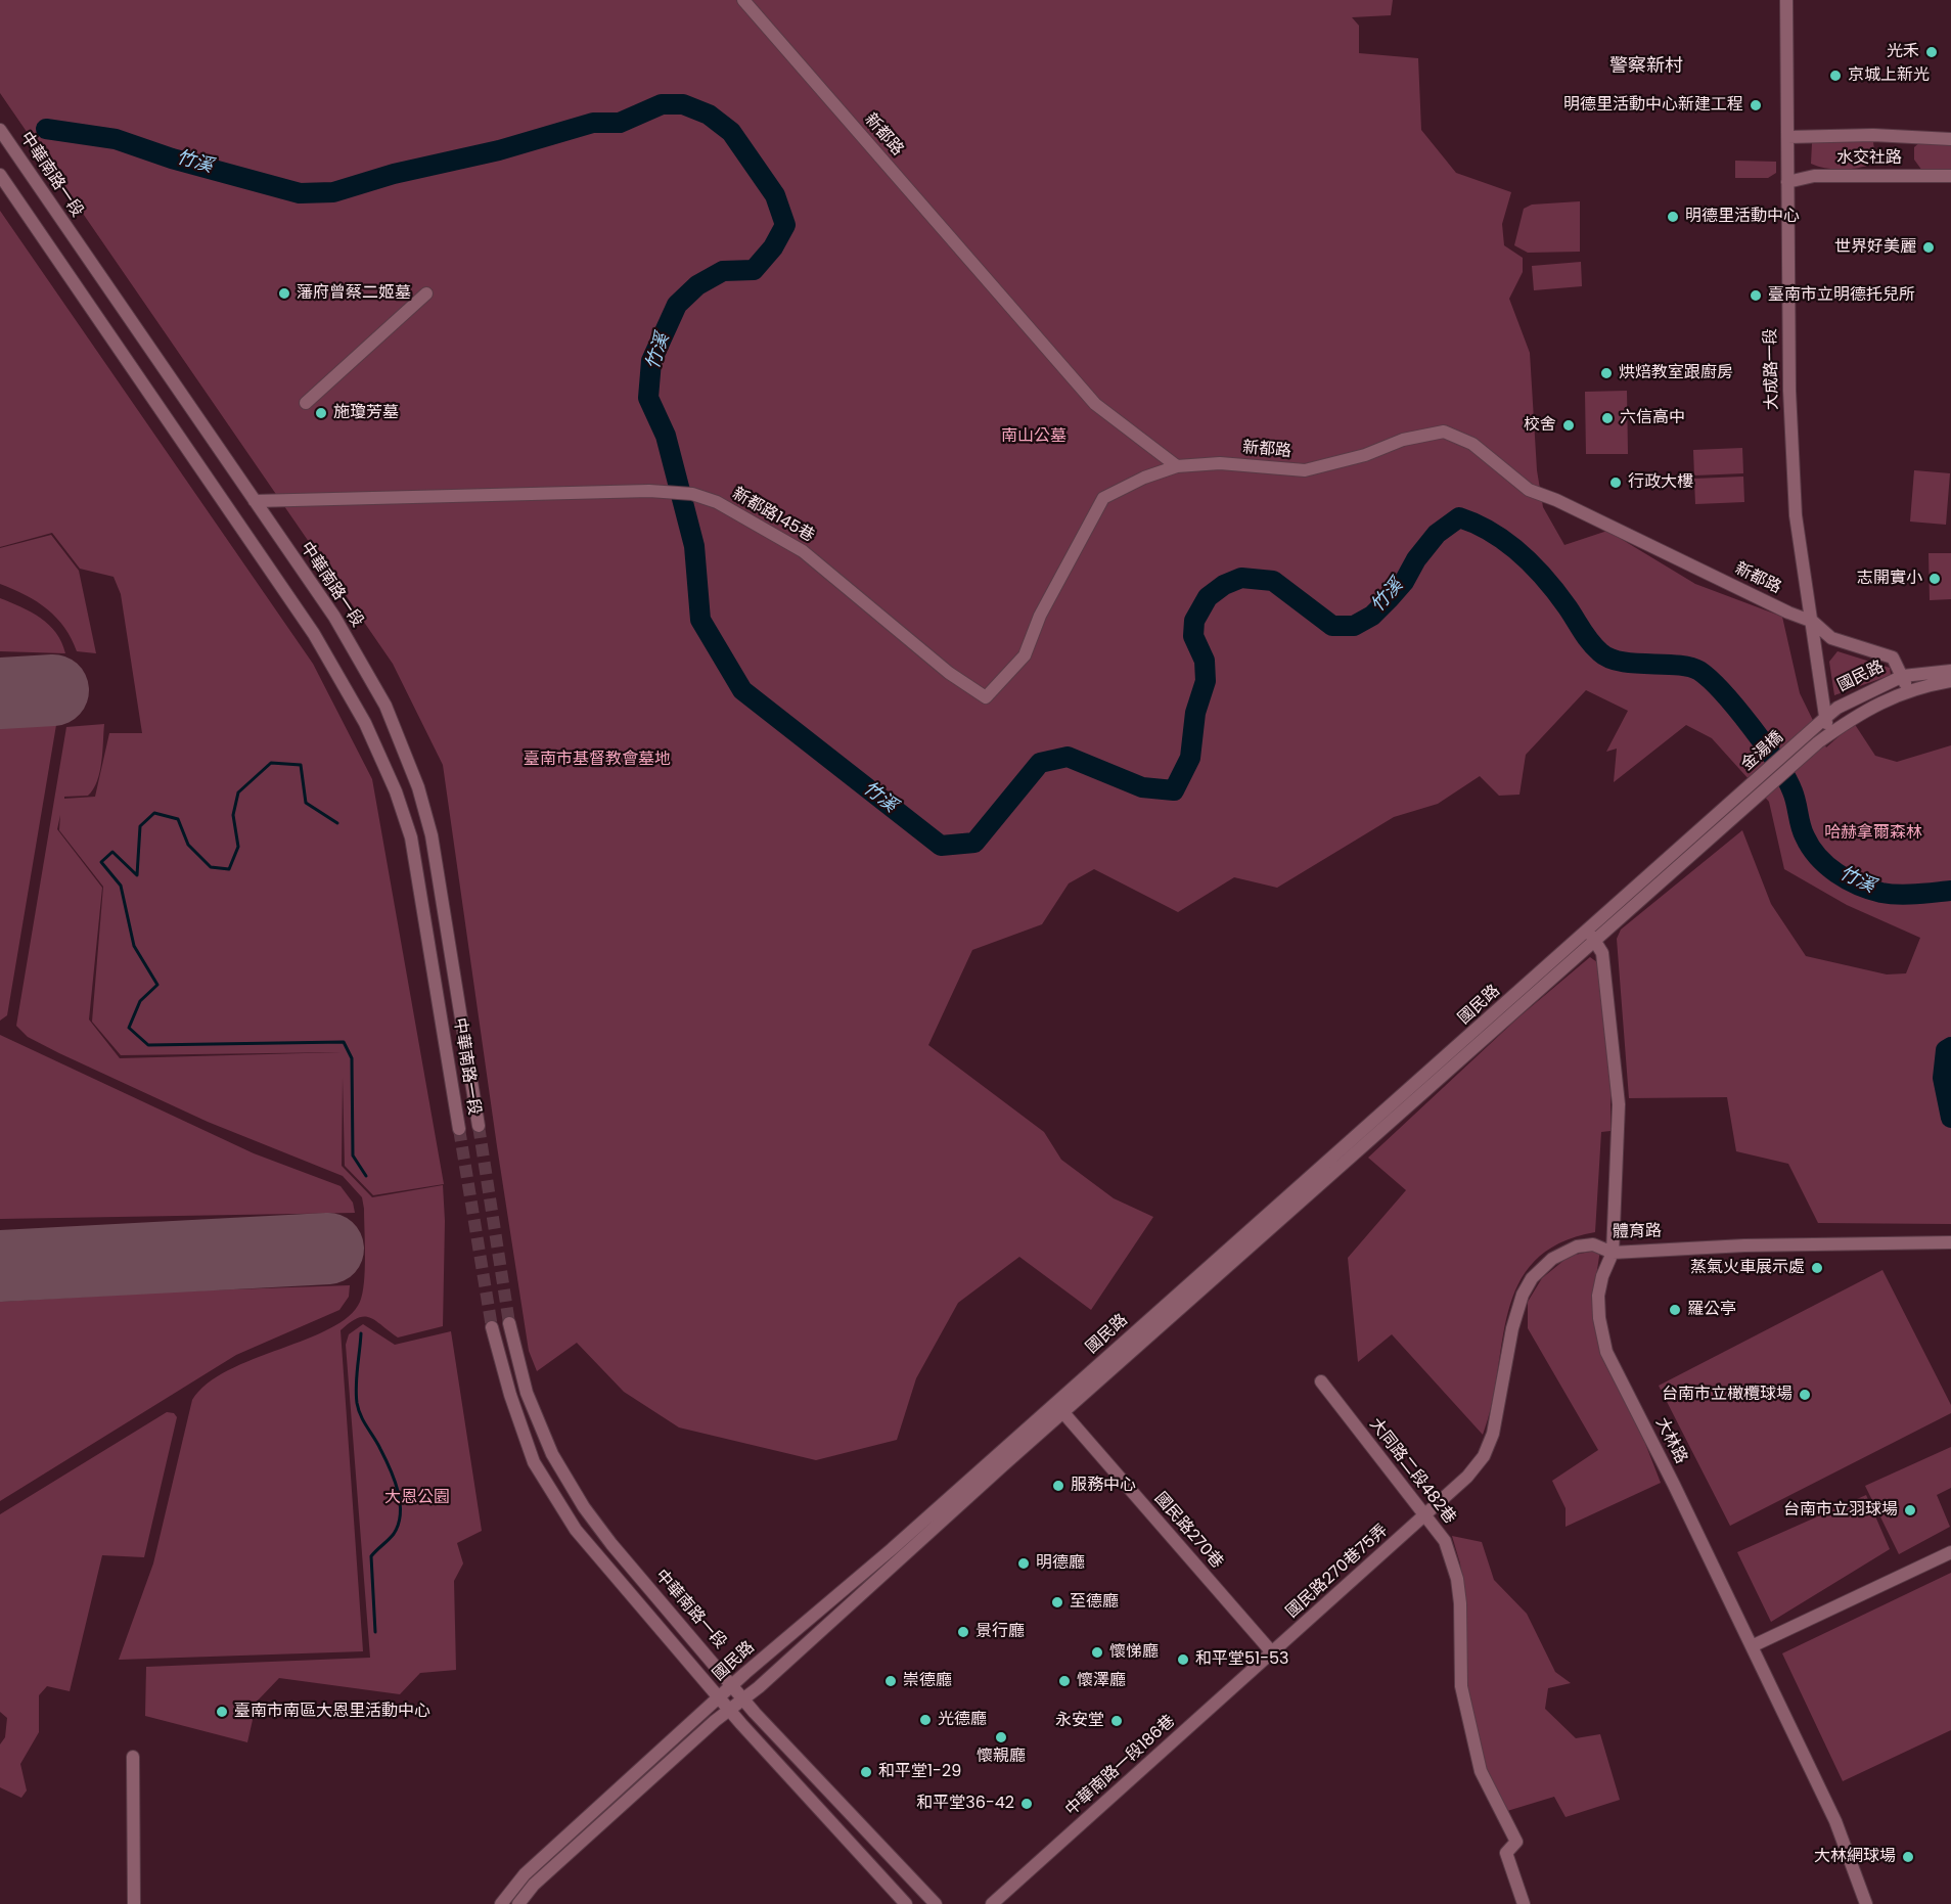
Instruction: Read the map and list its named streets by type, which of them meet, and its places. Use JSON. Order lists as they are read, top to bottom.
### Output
{
  "streets": {
    "street": [
      "新都路",
      "水交社路",
      "中華南路一段",
      "大成路一段",
      "新都路145巷",
      "國民路",
      "金湯橋",
      "體育路",
      "大林路",
      "大同路二段482巷",
      "國民路270巷",
      "國民路270巷75弄",
      "中華南路一段186巷"
    ]
  },
  "crossings": [
    ["新都路", "大成路一段"],
    ["新都路", "新都路145巷"],
    ["新都路", "國民路"],
    ["水交社路", "大成路一段"],
    ["中華南路一段", "新都路145巷"],
    ["中華南路一段", "國民路"],
    ["大成路一段", "國民路"],
    ["國民路", "金湯橋"],
    ["國民路", "大林路"],
    ["國民路", "國民路270巷"],
    ["體育路", "大林路"],
    ["體育路", "大同路二段482巷"],
    ["體育路", "國民路270巷75弄"],
    ["大同路二段482巷", "國民路270巷75弄"],
    ["國民路270巷", "國民路270巷75弄"],
    ["國民路270巷", "中華南路一段186巷"],
    ["國民路270巷75弄", "中華南路一段186巷"]
  ],
  "districts": ["警察新村"],
  "water": ["竹溪"],
  "parks": [
    "南山公墓",
    "臺南市基督教會墓地",
    "哈赫拿爾森林",
    "大恩公園"
  ],
  "places": [
    "光禾",
    "京城上新光",
    "明德里活動中心新建工程",
    "明德里活動中心",
    "世界好美麗",
    "藩府曾蔡二姬墓",
    "臺南市立明德托兒所",
    "烘焙教室跟廚房",
    "施瓊芳墓",
    "六信高中",
    "校舍",
    "行政大樓",
    "志開實小",
    "蒸氣火車展示處",
    "羅公亭",
    "台南市立橄欖球場",
    "服務中心",
    "台南市立羽球場",
    "明德廳",
    "至德廳",
    "景行廳",
    "懷悌廳",
    "和平堂51-53",
    "崇德廳",
    "懷澤廳",
    "臺南市南區大恩里活動中心",
    "光德廳",
    "永安堂",
    "懷親廳",
    "和平堂1-29",
    "和平堂36-42",
    "大林網球場"
  ]
}
